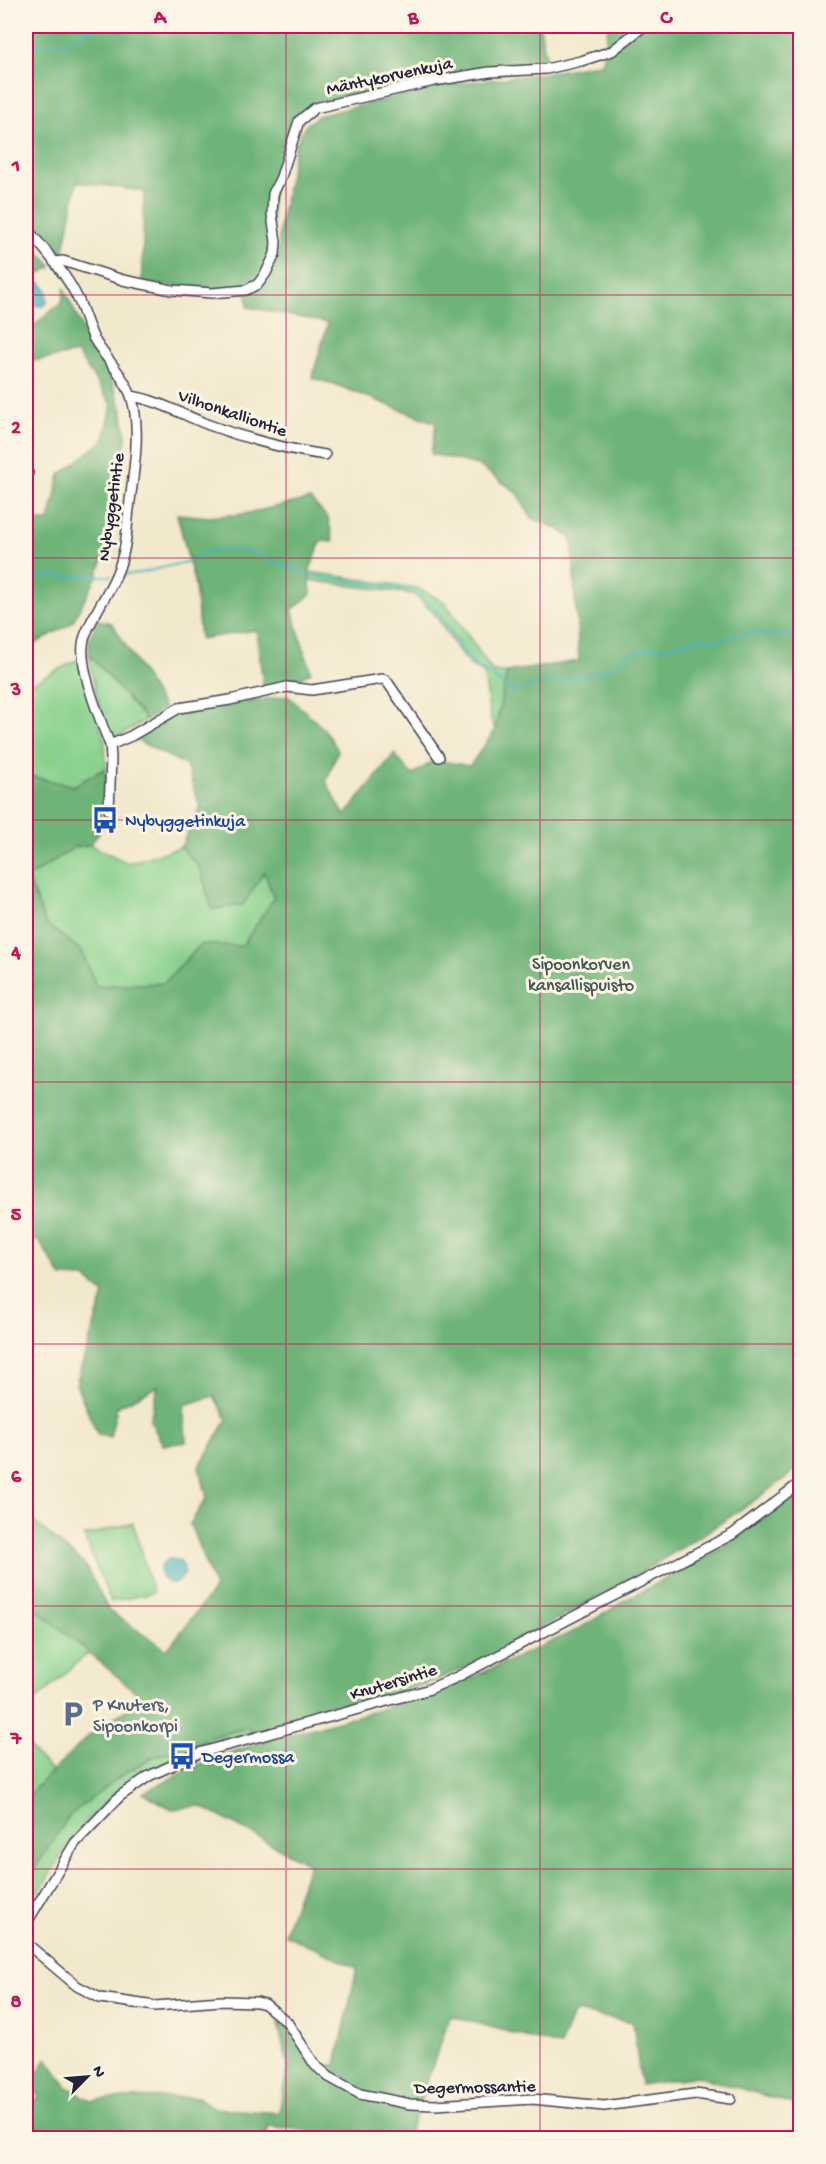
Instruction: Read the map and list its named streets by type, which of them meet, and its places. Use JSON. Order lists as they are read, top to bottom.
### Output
{
  "streets": {
    "street": [
      "Mäntykorvenkuja",
      "Vilhonkalliontie",
      "Nybyggetintie",
      "Knutersintie",
      "Degermossantie"
    ]
  },
  "crossings": [
    ["Mäntykorvenkuja", "Nybyggetintie"],
    ["Vilhonkalliontie", "Nybyggetintie"]
  ],
  "parks": ["Sipoonkorven kansallispuisto"],
  "places": {
    "bus stop": ["Nybyggetinkuja", "Degermossa"],
    "parking": ["P Knuters, Sipoonkorpi"]
  },
  "north": "top right",
  "grid": {
    "columns": ["A", "B", "C"],
    "rows": [
      "1",
      "2",
      "3",
      "4",
      "5",
      "6",
      "7",
      "8"
    ]
  }
}
